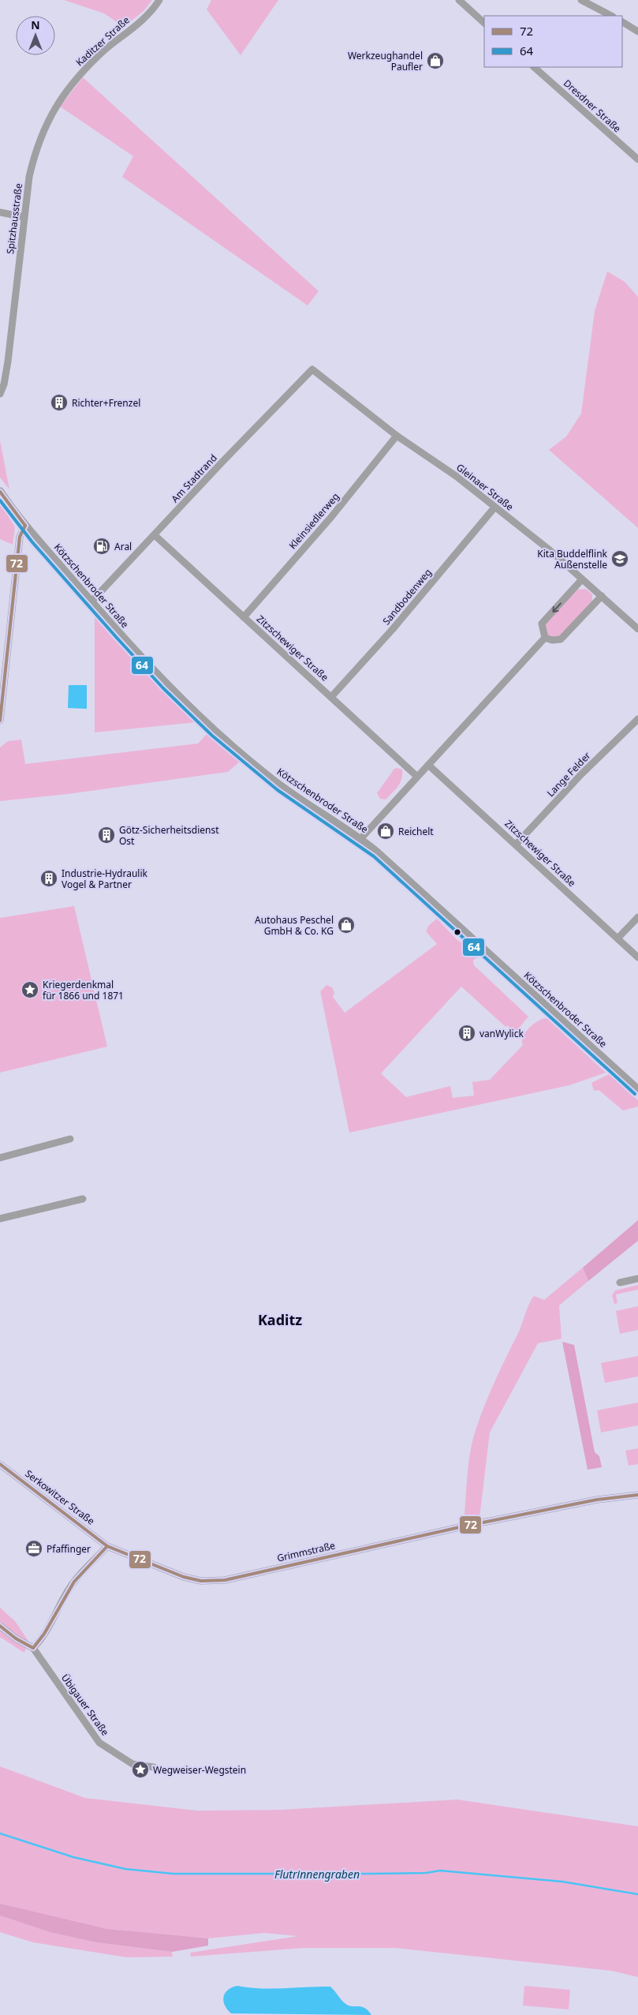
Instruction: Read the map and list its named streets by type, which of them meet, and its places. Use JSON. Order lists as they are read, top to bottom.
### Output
{
  "streets": {
    "street": [
      "Kaditzer Straße",
      "Dresdner Straße",
      "Spitzhausstraße",
      "Am Stadtrand",
      "Gleinaer Straße",
      "Kleinsiedlerweg",
      "Kötzschenbroder Straße",
      "Sandbodenweg",
      "Zitzschewiger Straße",
      "Lange Felder",
      "Serkowitzer Straße",
      "Grimmstraße",
      "Übigauer Straße"
    ]
  },
  "crossings": [
    ["Kaditzer Straße", "Spitzhausstraße"],
    ["Am Stadtrand", "Gleinaer Straße"],
    ["Am Stadtrand", "Kötzschenbroder Straße"],
    ["Am Stadtrand", "Zitzschewiger Straße"],
    ["Gleinaer Straße", "Kleinsiedlerweg"],
    ["Gleinaer Straße", "Sandbodenweg"],
    ["Kleinsiedlerweg", "Zitzschewiger Straße"],
    ["Sandbodenweg", "Zitzschewiger Straße"],
    ["Zitzschewiger Straße", "Lange Felder"],
    ["Serkowitzer Straße", "Grimmstraße"]
  ],
  "districts": ["Kaditz"],
  "water": ["Flutrinnengraben"],
  "places": {
    "shop": ["Werkzeughandel Paufler", "Reichelt", "Autohaus Peschel GmbH & Co. KG"],
    "building": [
      "Richter+Frenzel",
      "Götz-Sicherheitsdienst Ost",
      "Industrie-Hydraulik Vogel & Partner",
      "vanWylick"
    ],
    "fuel station": ["Aral"],
    "school or university": ["Kita Buddelflink Außenstelle"],
    "place": ["Kriegerdenkmal für 1866 und 1871", "Wegweiser-Wegstein"],
    "office": ["Pfaffinger"]
  },
  "lines": ["transit line 72", "transit line 64"],
  "legend": ["72", "64"],
  "north": "top"
}
